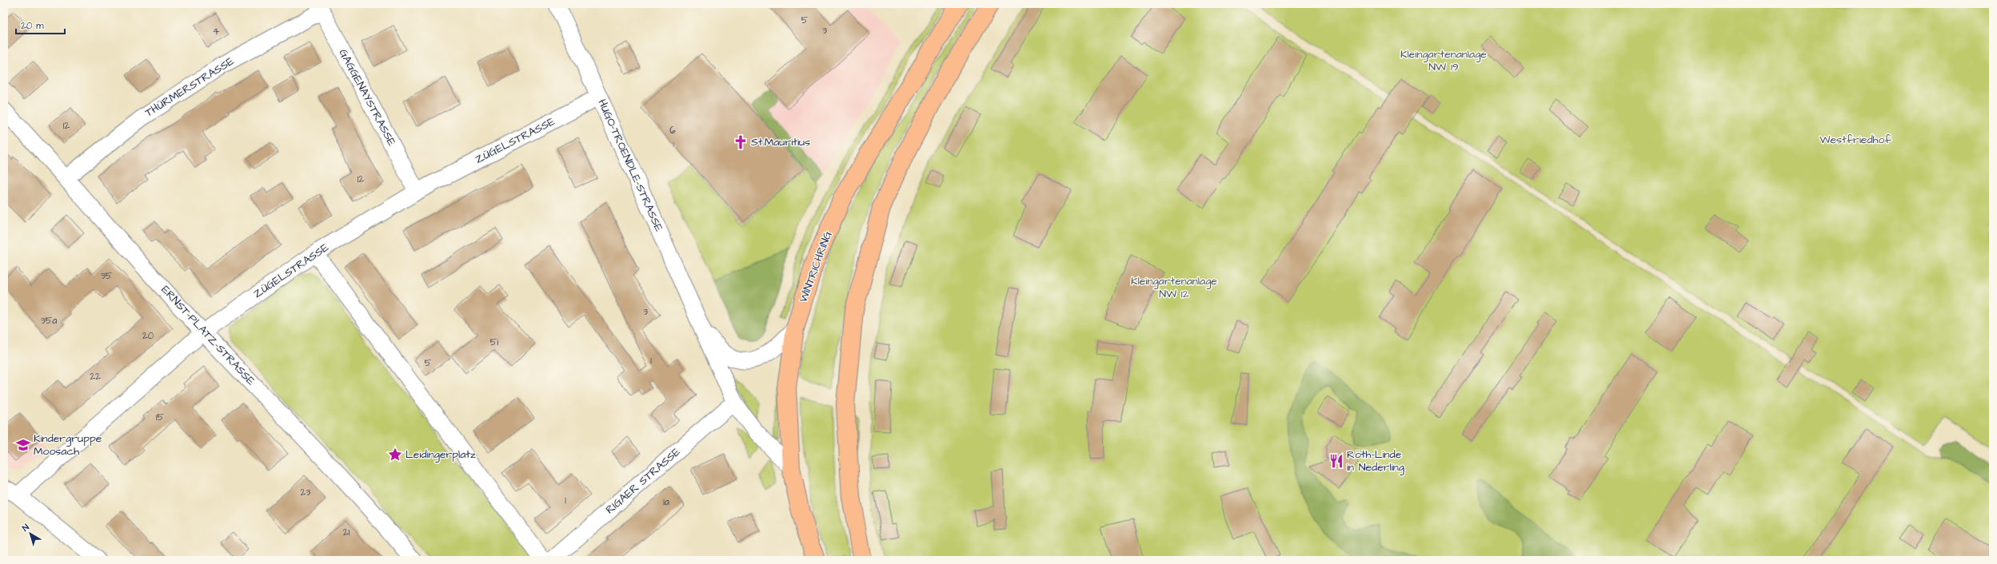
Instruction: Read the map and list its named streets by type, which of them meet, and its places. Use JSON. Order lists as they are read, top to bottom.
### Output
{
  "streets": {
    "main road": ["WINTRICHRING"],
    "street": [
      "THÜRMERSTRASSE",
      "GAGGENAYSTRASSE",
      "ZÜGELSTRASSE",
      "HUGO-TROENDLE-STRASSE",
      "ERNST-PLATZ-STRASSE",
      "RIGAER STRASSE"
    ]
  },
  "crossings": [
    ["THÜRMERSTRASSE", "GAGGENAYSTRASSE"],
    ["THÜRMERSTRASSE", "ERNST-PLATZ-STRASSE"],
    ["GAGGENAYSTRASSE", "ZÜGELSTRASSE"],
    ["ZÜGELSTRASSE", "HUGO-TROENDLE-STRASSE"],
    ["ZÜGELSTRASSE", "ERNST-PLATZ-STRASSE"],
    ["HUGO-TROENDLE-STRASSE", "WINTRICHRING"],
    ["HUGO-TROENDLE-STRASSE", "RIGAER STRASSE"]
  ],
  "parks": ["Kleingartenanlage NW 19", "Westfriedhof", "Kleingartenanlage NW 12"],
  "places": {
    "church": ["St.Mauritius"],
    "school or university": ["Kindergruppe Moosach"],
    "place": ["Leidingerplatz"],
    "restaurant": ["Röth-Linde in Nederling"]
  },
  "house_numbers": [
    "5",
    "3",
    "4",
    "12",
    "6",
    "12",
    "35",
    "3",
    "35a",
    "20",
    "5i",
    "1",
    "5",
    "22",
    "15",
    "23",
    "1",
    "1a",
    "21"
  ],
  "scale_bar": "20 m",
  "north": "top left"
}
